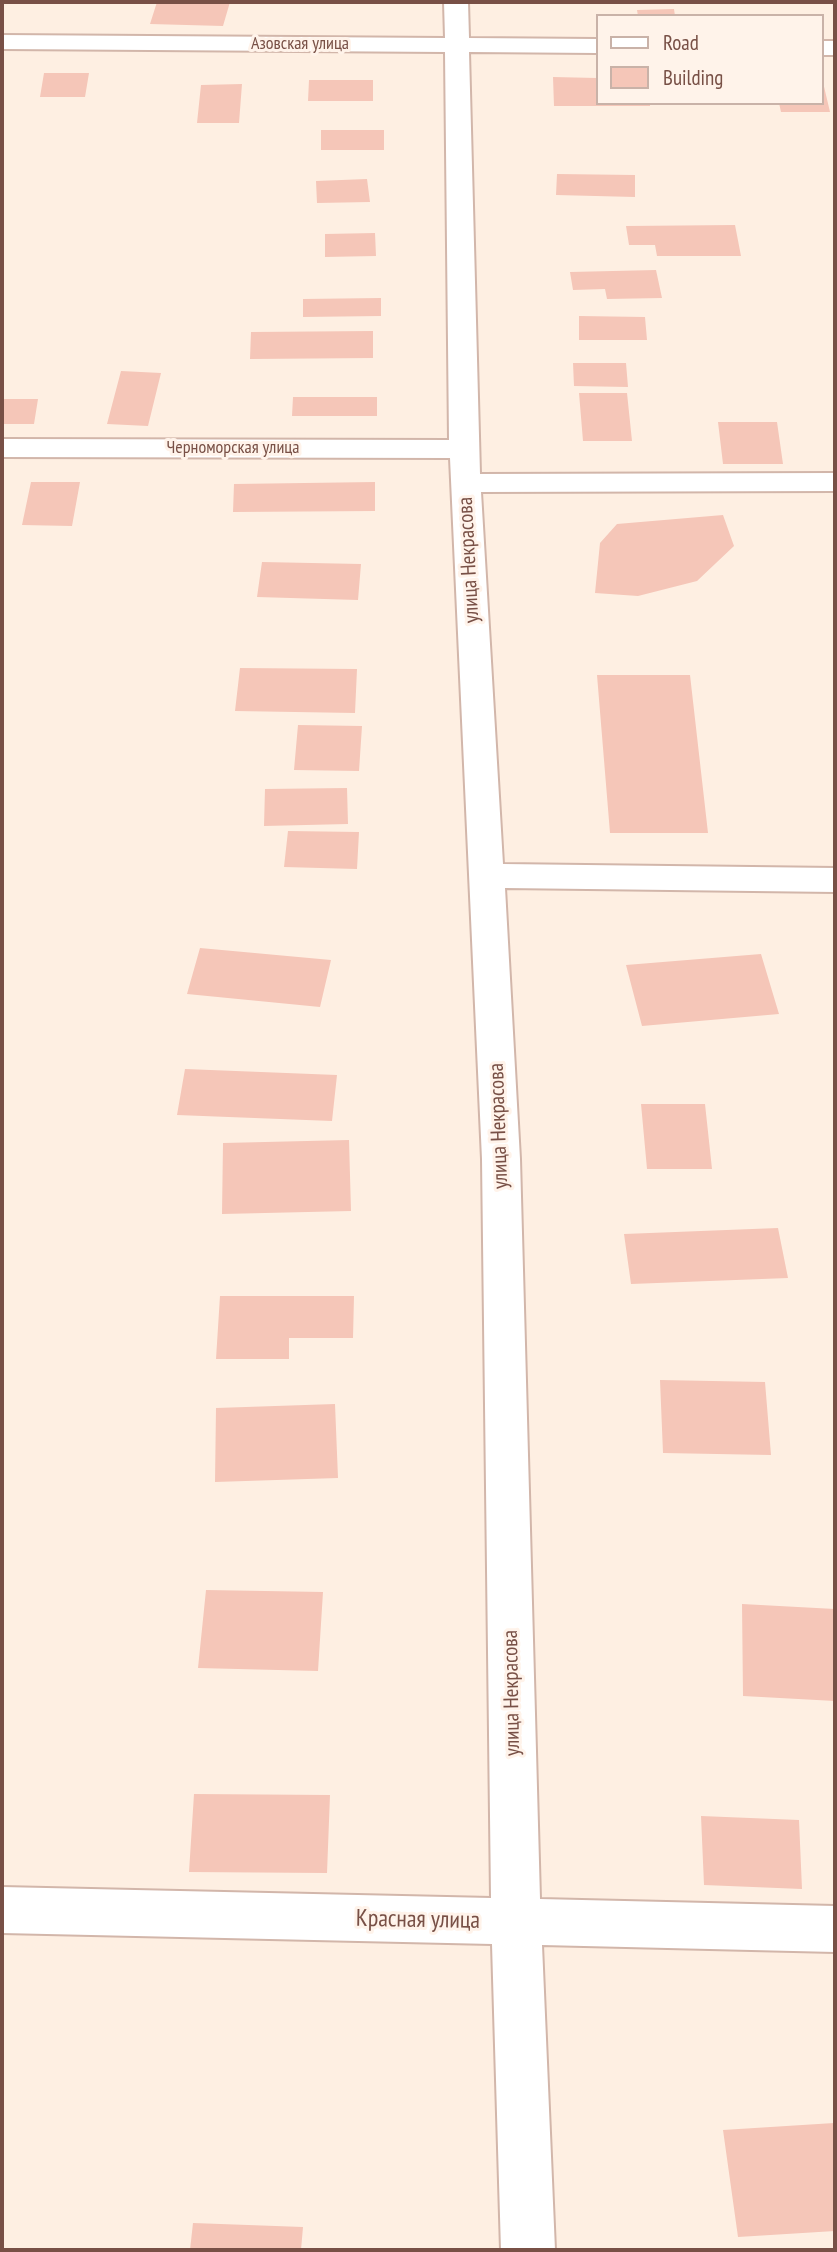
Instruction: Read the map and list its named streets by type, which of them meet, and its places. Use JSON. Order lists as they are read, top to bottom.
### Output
{
  "streets": {
    "street": [
      "Азовская улица",
      "Черноморская улица",
      "улица Некрасова",
      "Красная улица"
    ]
  },
  "crossings": [
    ["Азовская улица", "улица Некрасова"],
    ["Черноморская улица", "улица Некрасова"],
    ["улица Некрасова", "Красная улица"]
  ],
  "legend": ["Road", "Building"]
}
